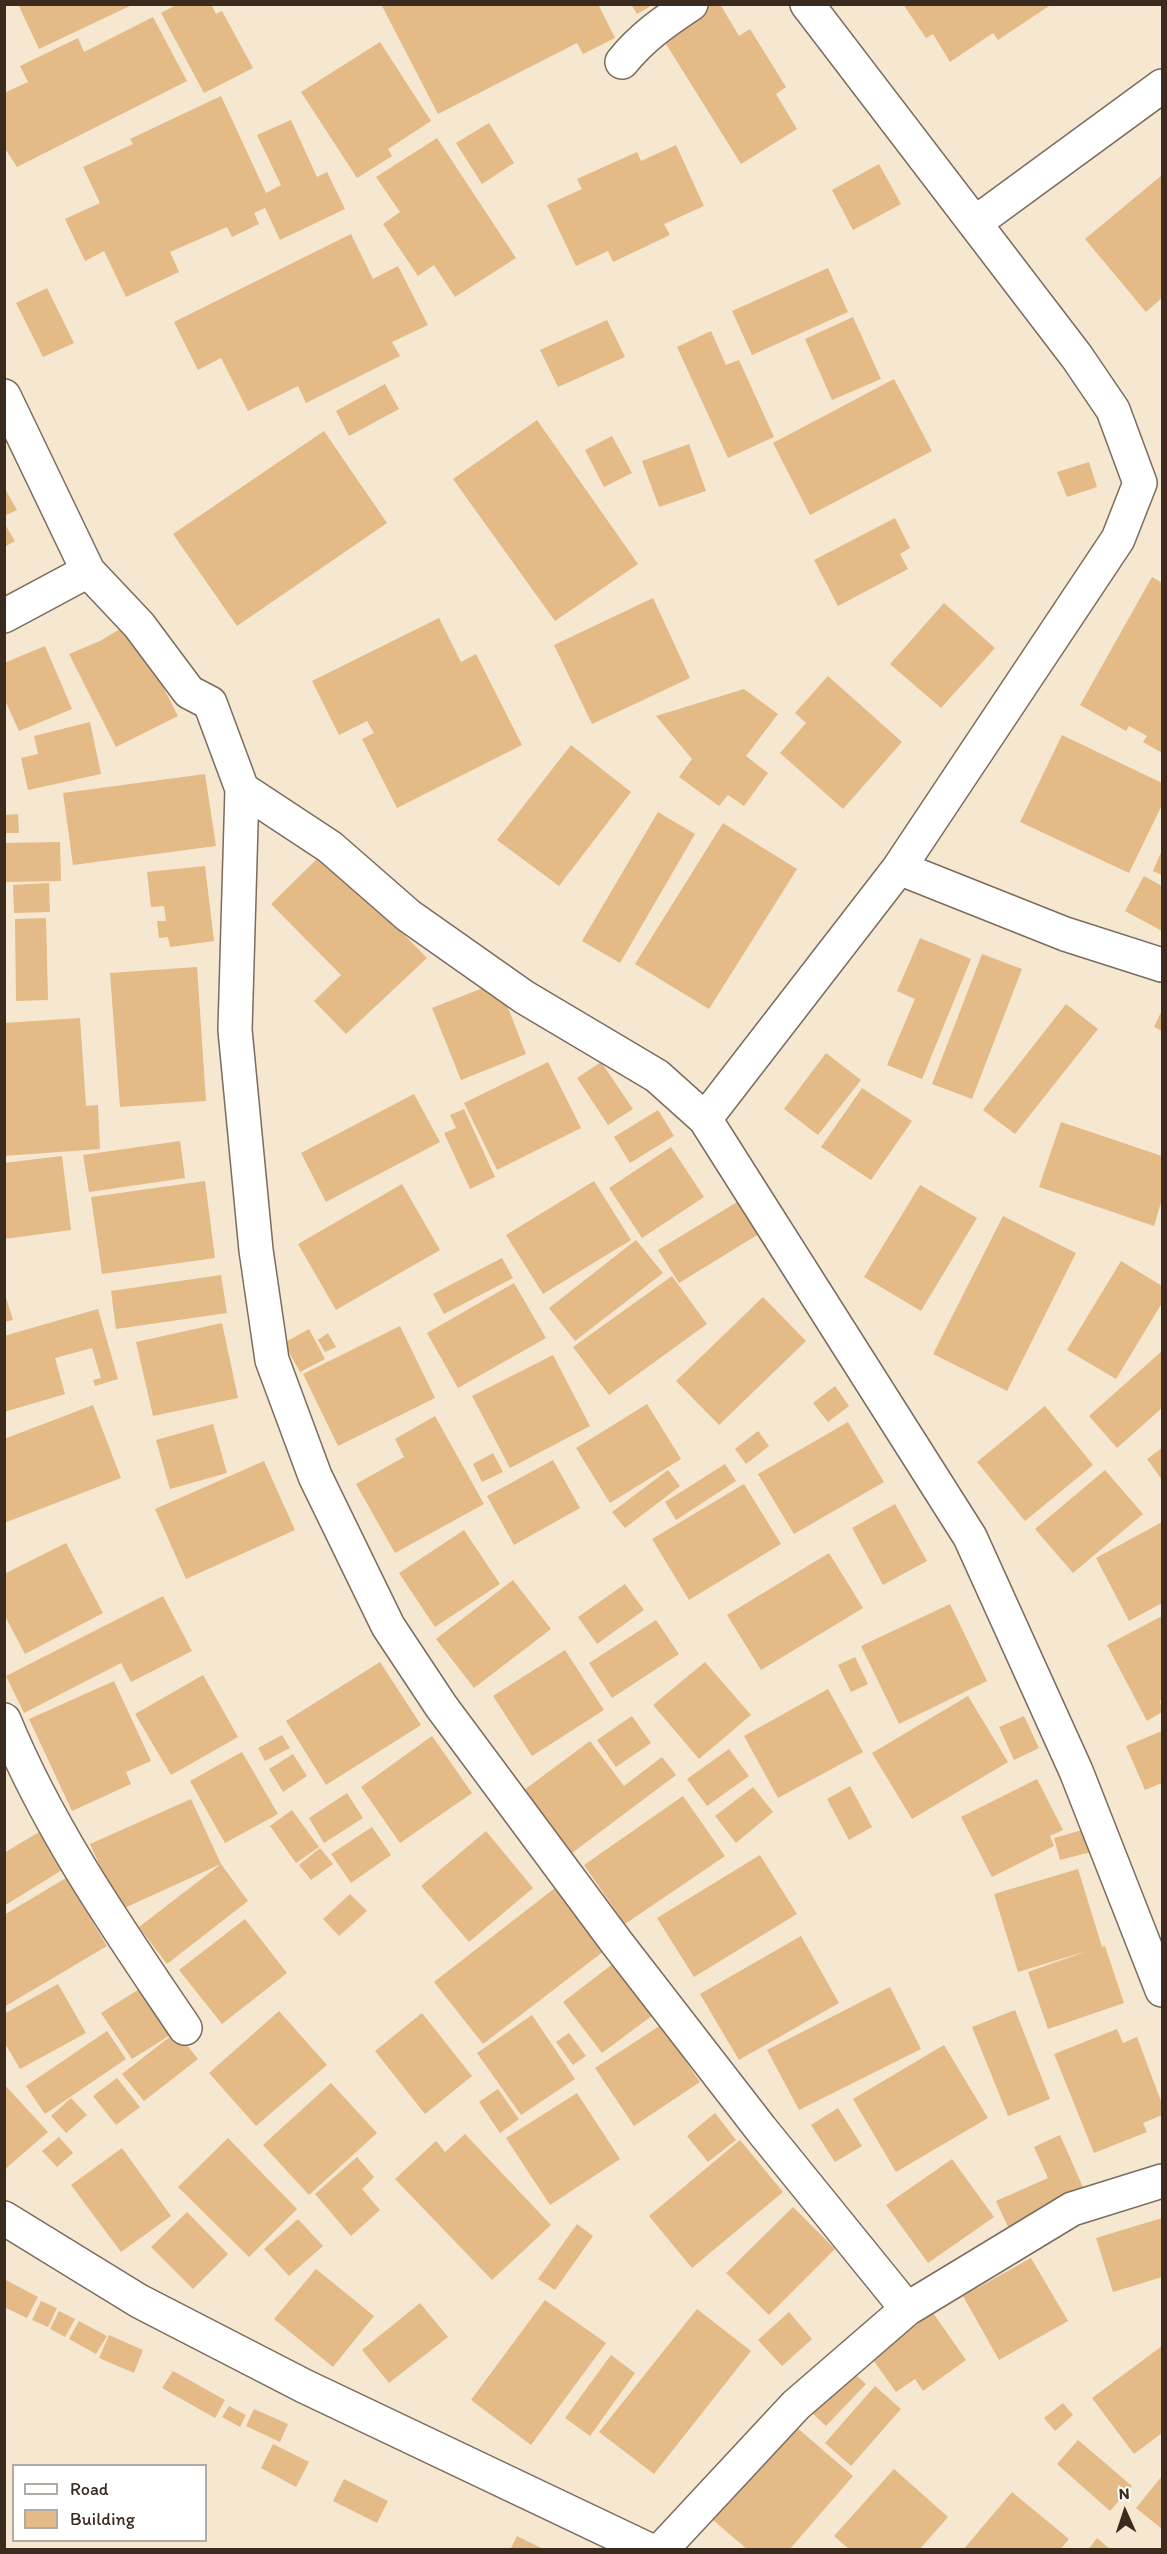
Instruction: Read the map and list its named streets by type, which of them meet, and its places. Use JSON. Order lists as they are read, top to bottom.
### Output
{
  "legend": ["Road", "Building"],
  "north": "top"
}
